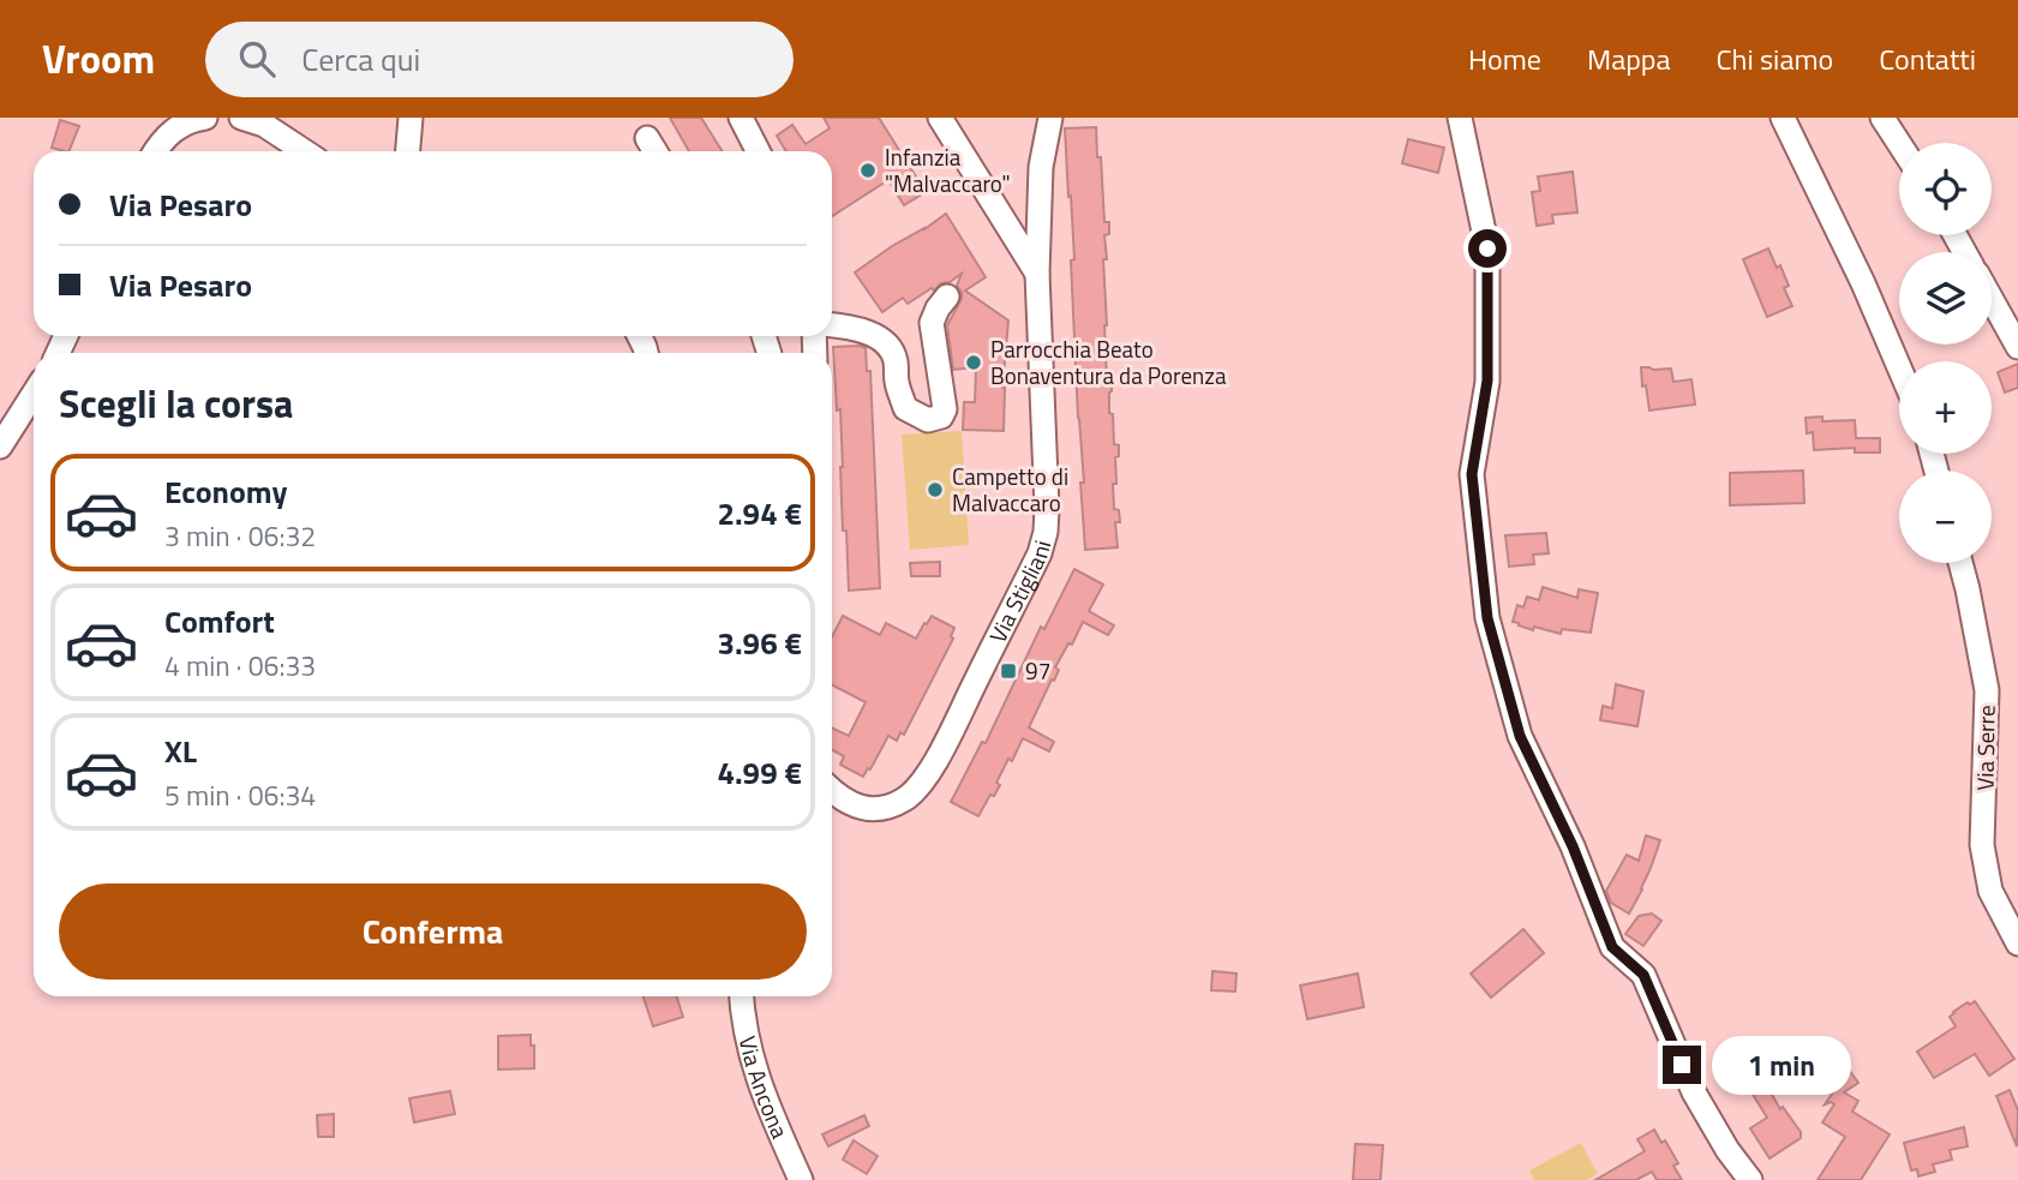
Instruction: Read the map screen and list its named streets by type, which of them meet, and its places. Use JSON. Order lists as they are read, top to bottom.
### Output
{
  "streets": {
    "street": ["Via Stigliani", "Via Serre", "Via Ancona"]
  },
  "places": {
    "other": ["Infanzia \"Malvaccaro\"", "Parrocchia Beato Bonaventura da Porenza", "Campetto di Malvaccaro"],
    "transit": ["97"]
  },
  "page": {
    "header": "Vroom",
    "search": "Cerca qui",
    "nav": [
      "Home",
      "Mappa",
      "Chi siamo",
      "Contatti"
    ],
    "map_buttons": ["+", "−"],
    "banner": ["Via Pesaro", "Via Pesaro"],
    "heading": "Scegli la corsa",
    "list": [
      {
        "name": "Economy",
        "note": "3 min · 06:32",
        "value": "2.94 €"
      },
      {
        "name": "Comfort",
        "note": "4 min · 06:33",
        "value": "3.96 €"
      },
      {
        "name": "XL",
        "note": "5 min · 06:34",
        "value": "4.99 €"
      }
    ],
    "buttons": "Conferma",
    "bubble": "1 min"
  }
}
